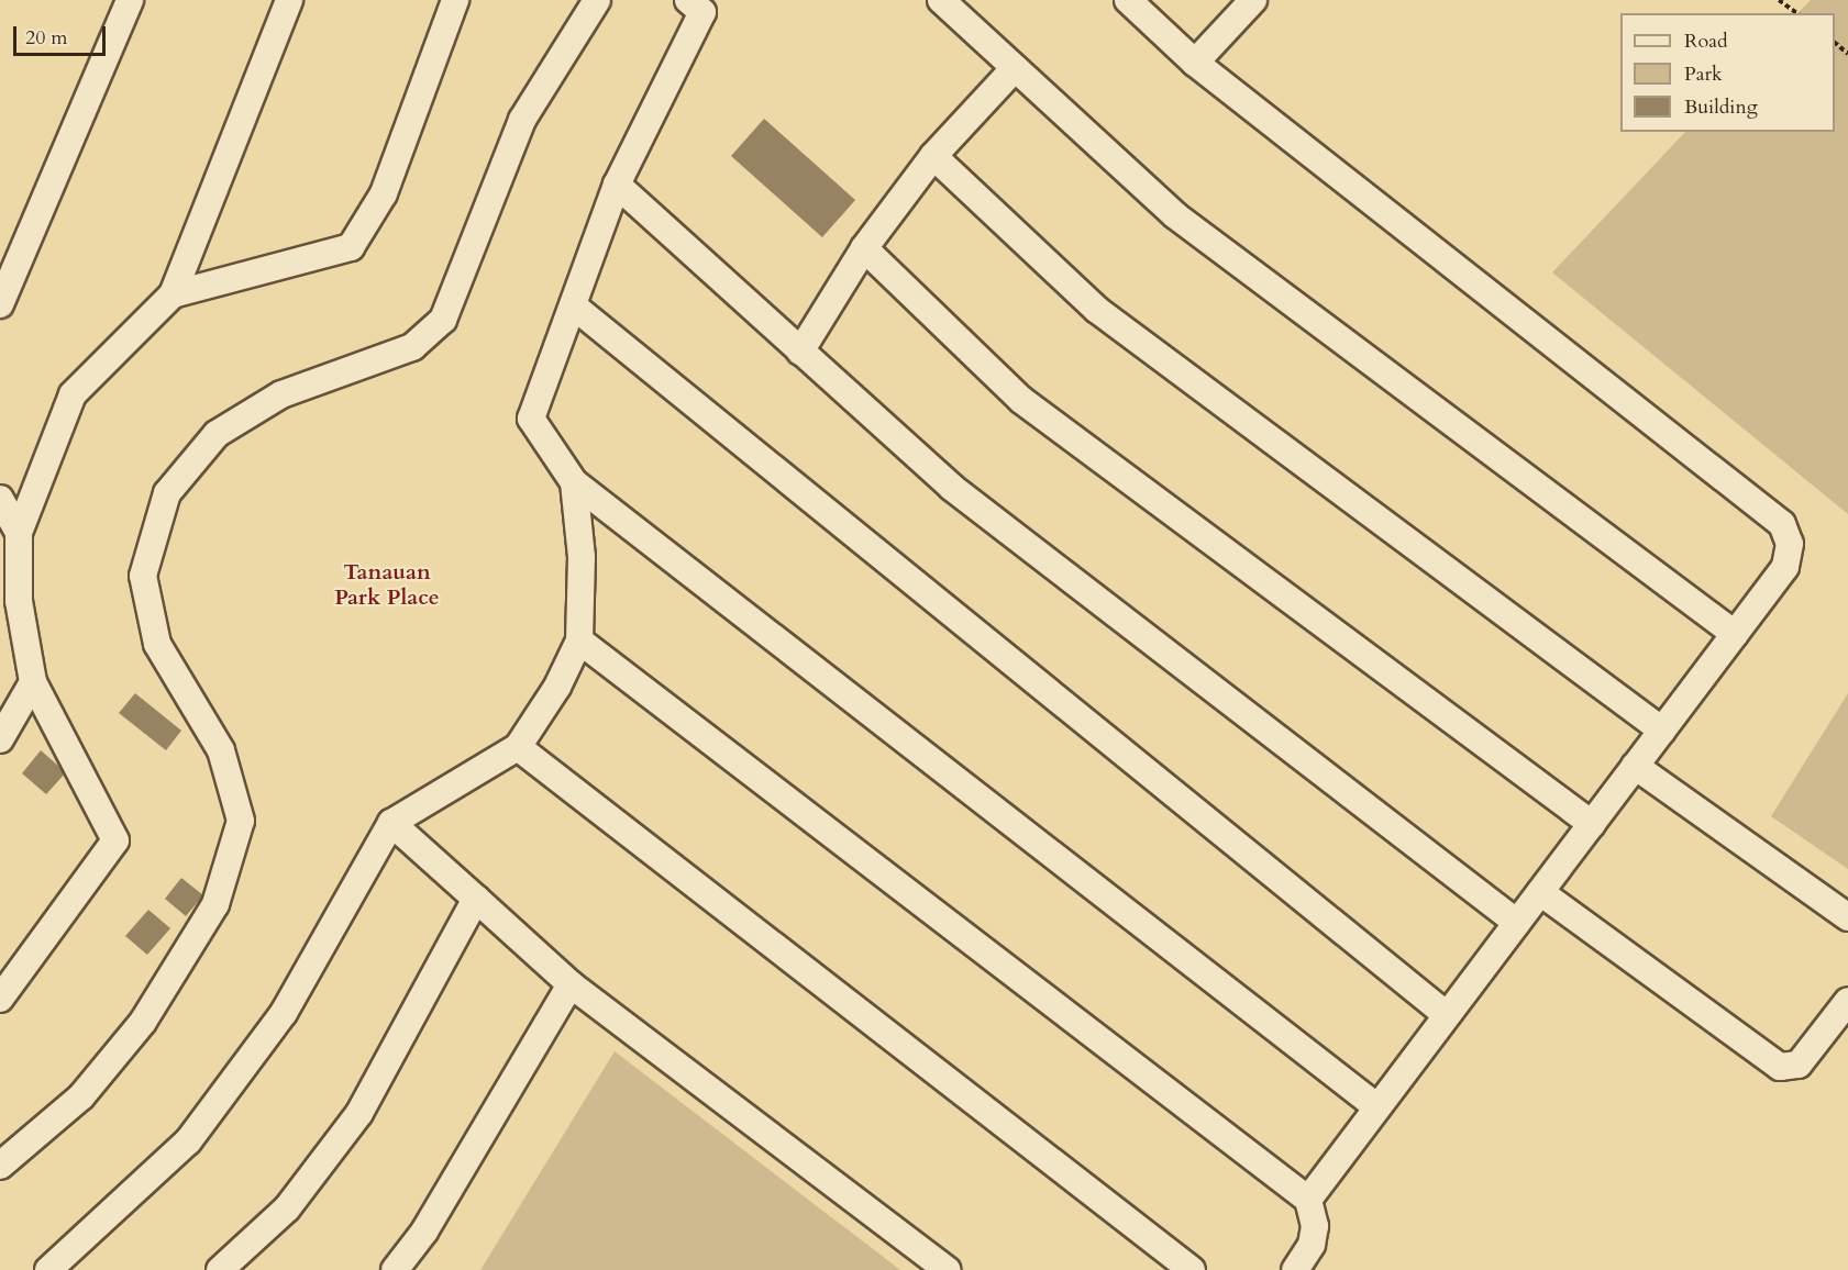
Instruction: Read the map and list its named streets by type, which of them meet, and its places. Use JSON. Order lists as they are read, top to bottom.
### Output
{
  "districts": ["Tanauan Park Place"],
  "legend": ["Road", "Park", "Building"],
  "scale_bar": "20 m"
}
